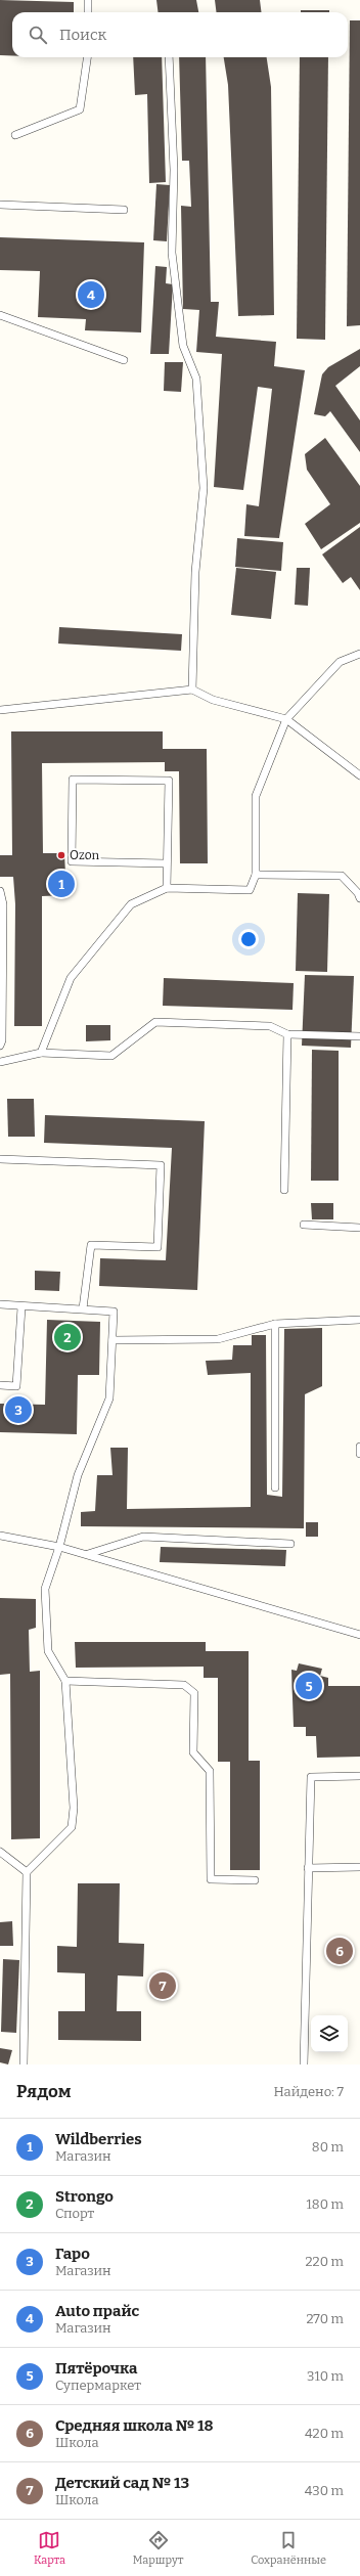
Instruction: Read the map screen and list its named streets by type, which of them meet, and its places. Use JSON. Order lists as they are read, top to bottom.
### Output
{
  "places": ["Ozon"],
  "page": {
    "search": "Поиск",
    "pins": [
      "4",
      "1",
      "2",
      "3",
      "5",
      "6",
      "7"
    ],
    "heading": ["Рядом", "Найдено: 7"],
    "list": [
      {
        "mark": "1",
        "name": "Wildberries",
        "note": "Магазин",
        "value": "80 m"
      },
      {
        "mark": "2",
        "name": "Strongo",
        "note": "Спорт",
        "value": "180 m"
      },
      {
        "mark": "3",
        "name": "Гаро",
        "note": "Магазин",
        "value": "220 m"
      },
      {
        "mark": "4",
        "name": "Auto прайс",
        "note": "Магазин",
        "value": "270 m"
      },
      {
        "mark": "5",
        "name": "Пятёрочка",
        "note": "Супермаркет",
        "value": "310 m"
      },
      {
        "mark": "6",
        "name": "Средняя школа № 18",
        "note": "Школа",
        "value": "420 m"
      },
      {
        "mark": "7",
        "name": "Детский сад № 13",
        "note": "Школа",
        "value": "430 m"
      }
    ],
    "nav": ["Карта", "Маршрут", "Сохранённые"]
  }
}
